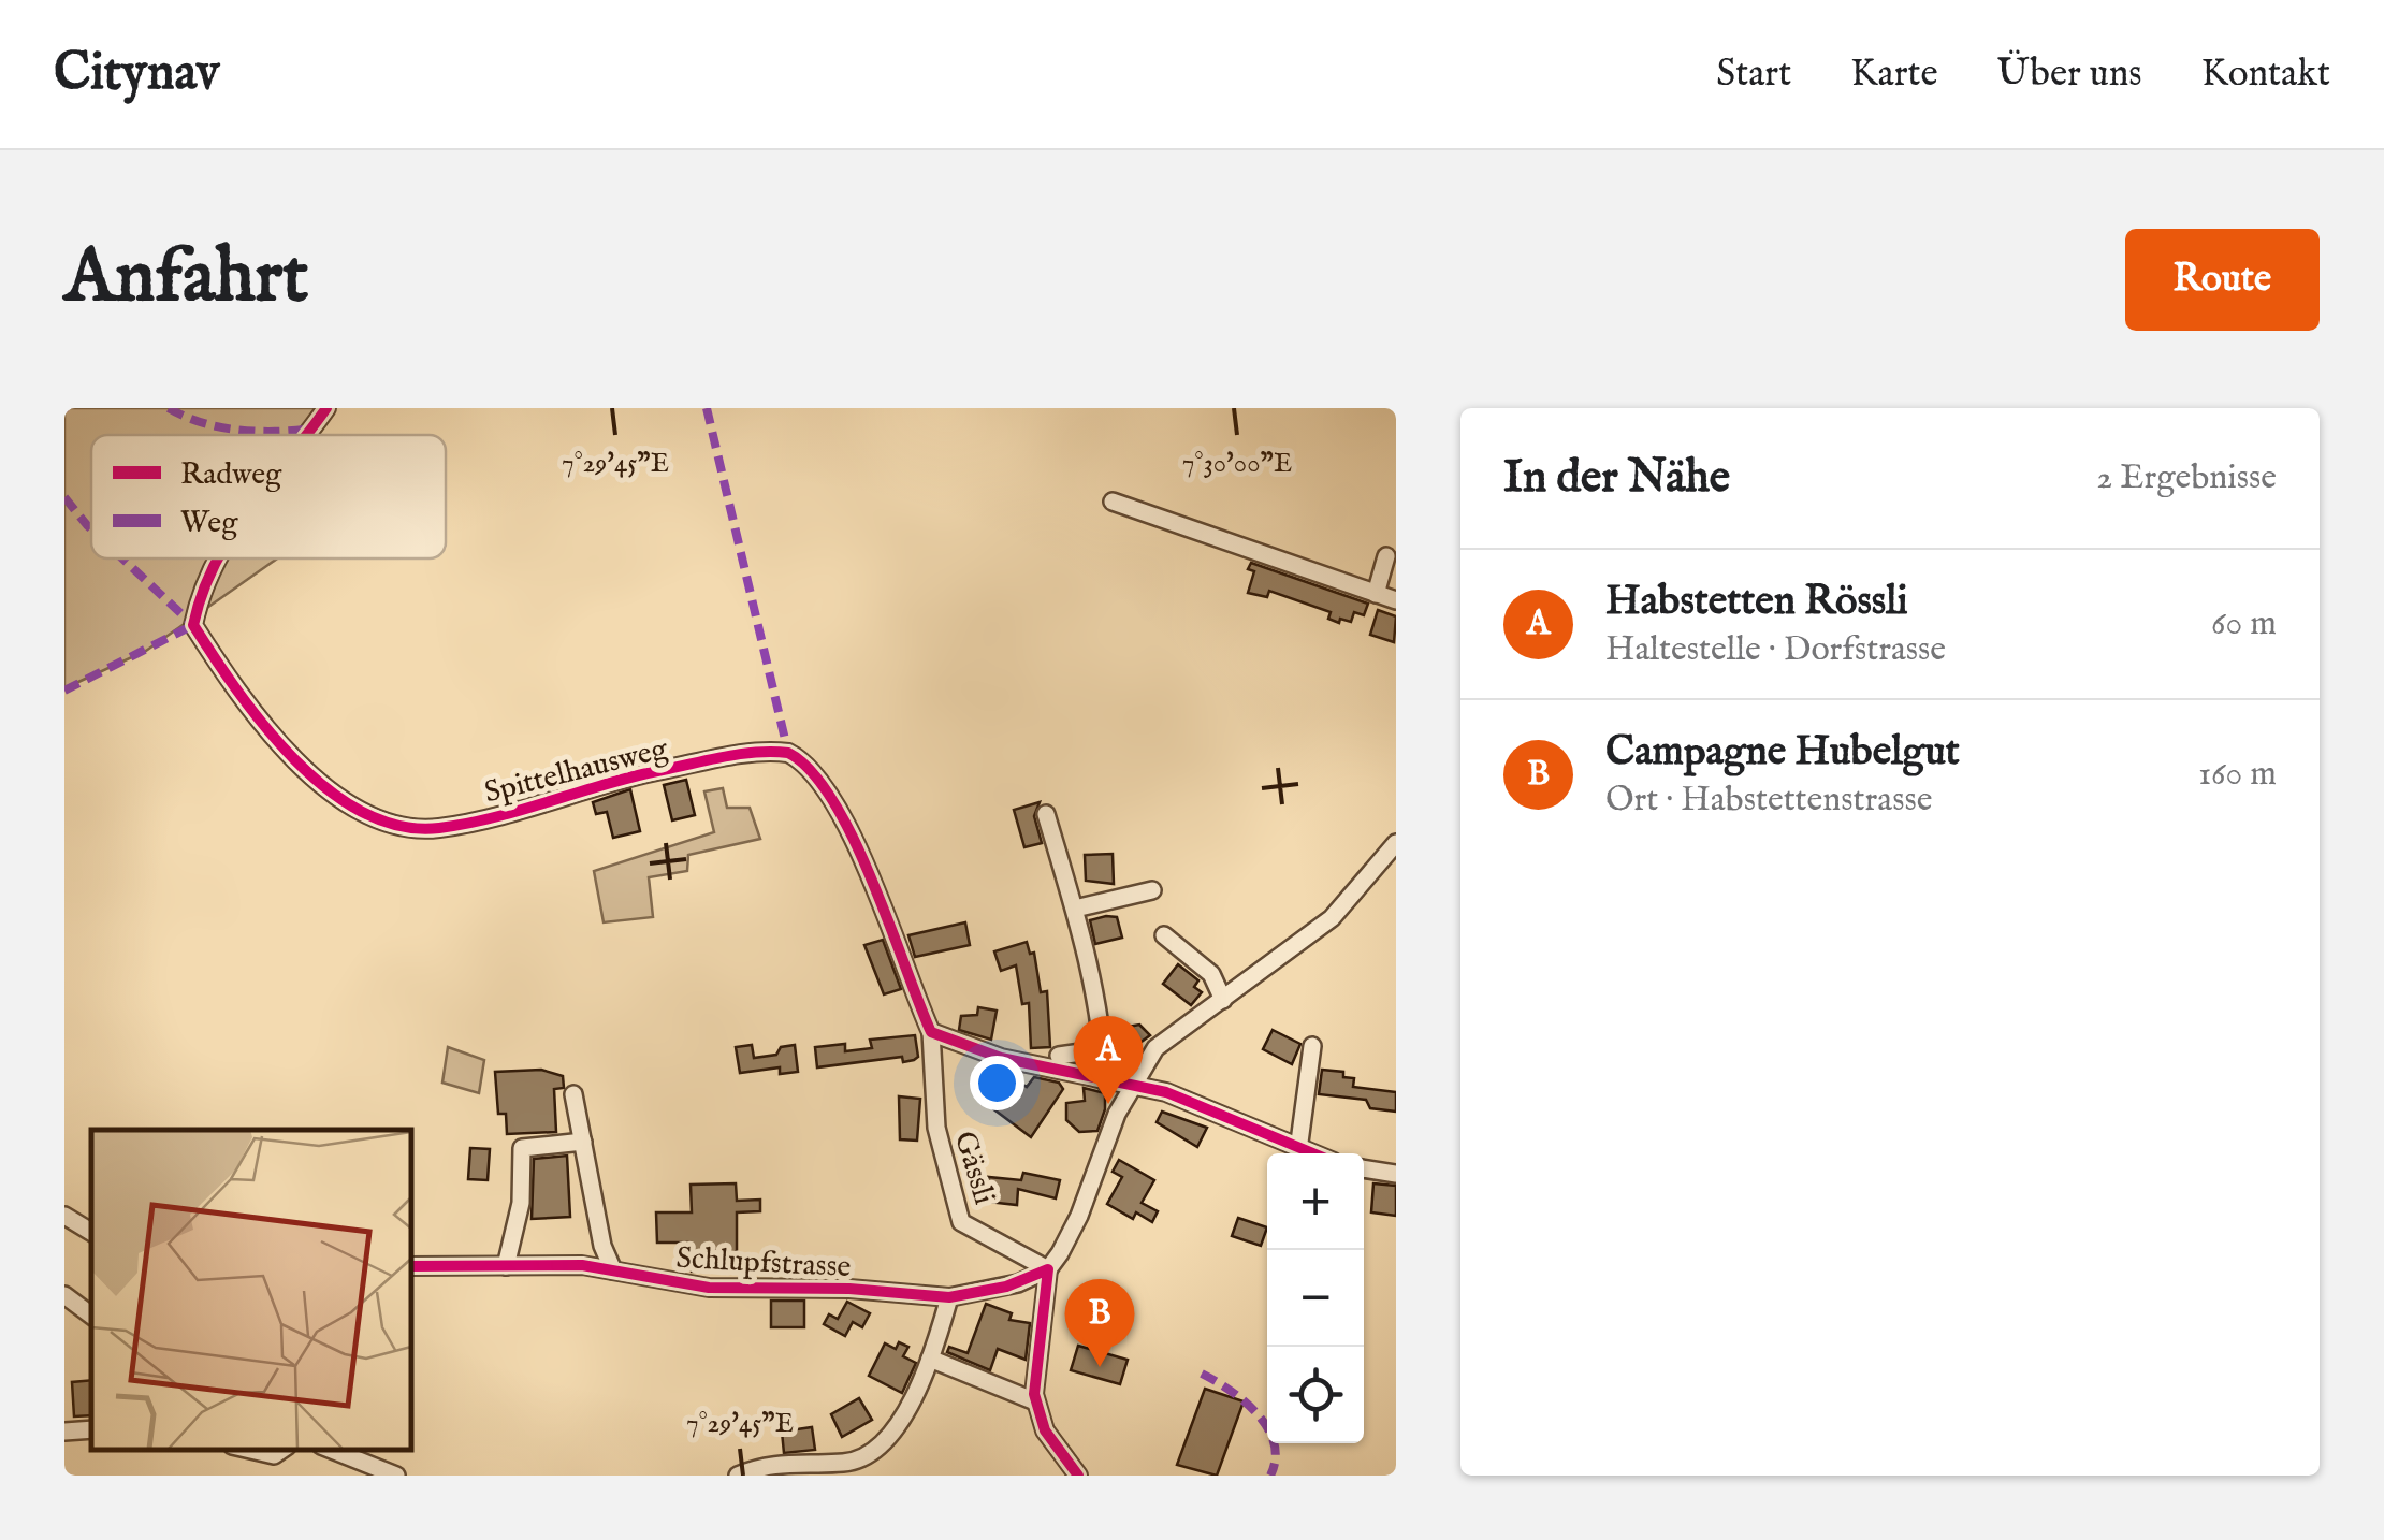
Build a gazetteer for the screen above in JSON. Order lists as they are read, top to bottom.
{
  "streets": {
    "street": ["Spittelhausweg", "Gässli", "Schlupfstrasse"]
  },
  "crossings": [
    ["Spittelhausweg", "Gässli"],
    ["Gässli", "Schlupfstrasse"]
  ],
  "legend": ["Radweg", "Weg"],
  "page": {
    "header": "Citynav",
    "nav": [
      "Start",
      "Karte",
      "Über uns",
      "Kontakt"
    ],
    "buttons": "Route",
    "title": "Anfahrt",
    "heading": ["In der Nähe", "2 Ergebnisse"],
    "list": [
      {
        "mark": "A",
        "name": "Habstetten Rössli",
        "note": "Haltestelle · Dorfstrasse",
        "value": "60 m"
      },
      {
        "mark": "B",
        "name": "Campagne Hubelgut",
        "note": "Ort · Habstettenstrasse",
        "value": "160 m"
      }
    ],
    "pins": ["A", "B"],
    "map_buttons": ["+", "−"]
  },
  "coordinates": ["7°29'45\"E", "7°30'00\"E"]
}
